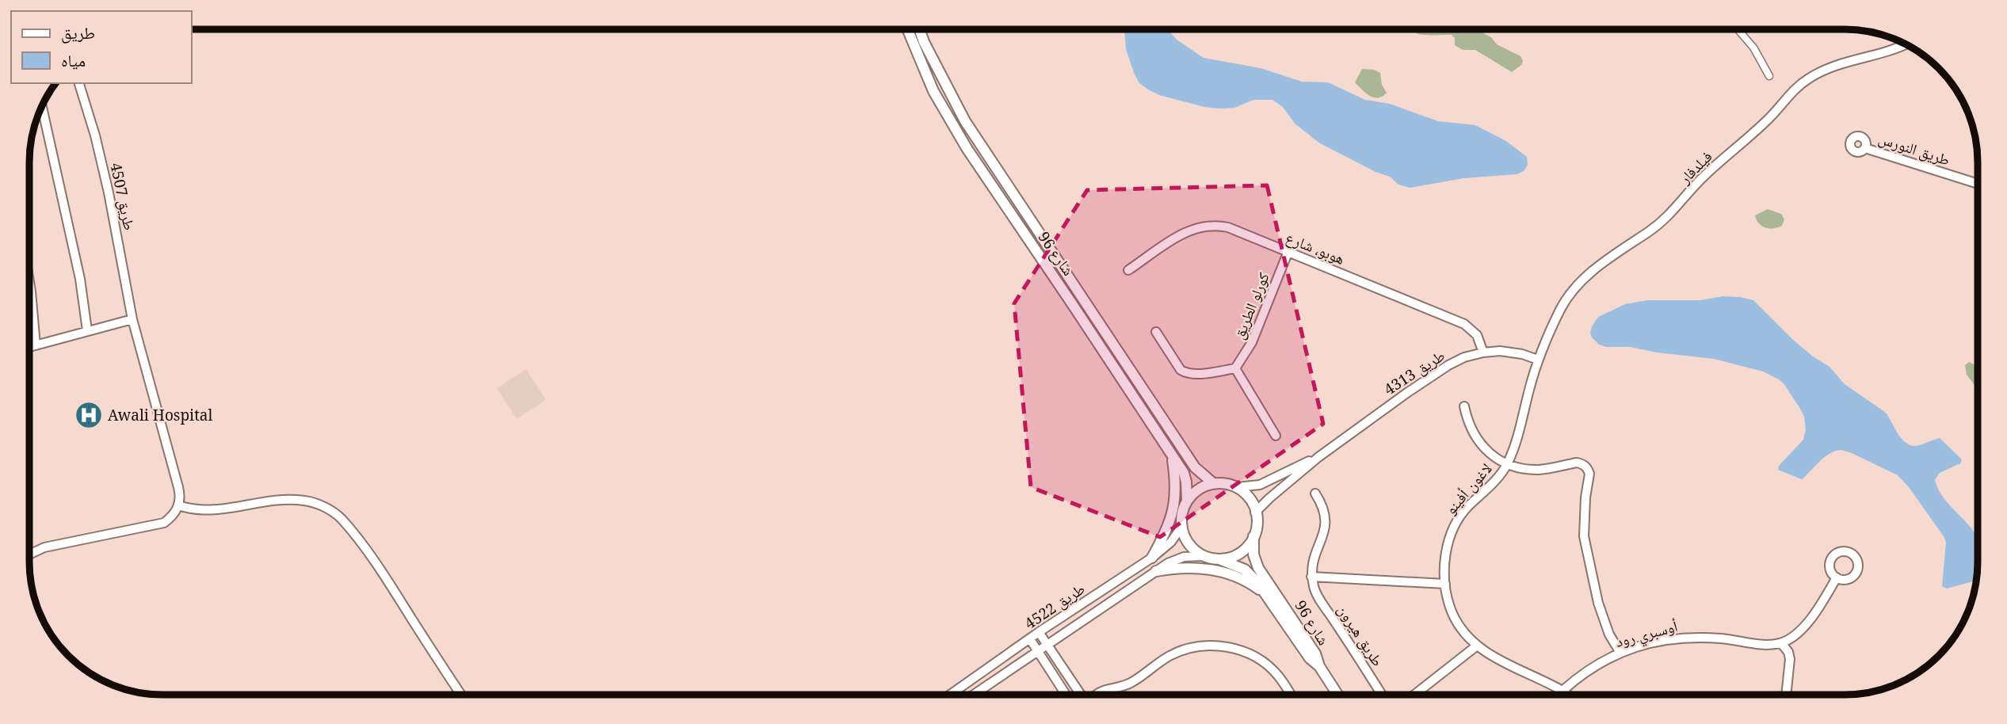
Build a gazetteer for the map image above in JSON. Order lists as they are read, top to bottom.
{
  "streets": {
    "street": [
      "طريق النورس",
      "فيلدفار",
      "طريق 4507",
      "هوبو، شارع",
      "شارع 96",
      "كورلو الطريق",
      "طريق 4313",
      "لاغون أفينو",
      "طريق 4522",
      "أوسبري رود",
      "طريق هيرون"
    ]
  },
  "crossings": [
    ["فيلدفار", "طريق 4313"],
    ["فيلدفار", "لاغون أفينو"],
    ["هوبو، شارع", "كورلو الطريق"],
    ["هوبو، شارع", "طريق 4313"],
    ["شارع 96", "طريق 4313"],
    ["شارع 96", "طريق 4522"],
    ["طريق 4313", "لاغون أفينو"],
    ["طريق 4313", "طريق 4522"],
    ["لاغون أفينو", "أوسبري رود"],
    ["لاغون أفينو", "طريق هيرون"]
  ],
  "places": {
    "hospital": ["Awali Hospital"]
  },
  "legend": ["طريق", "مياه"]
}
